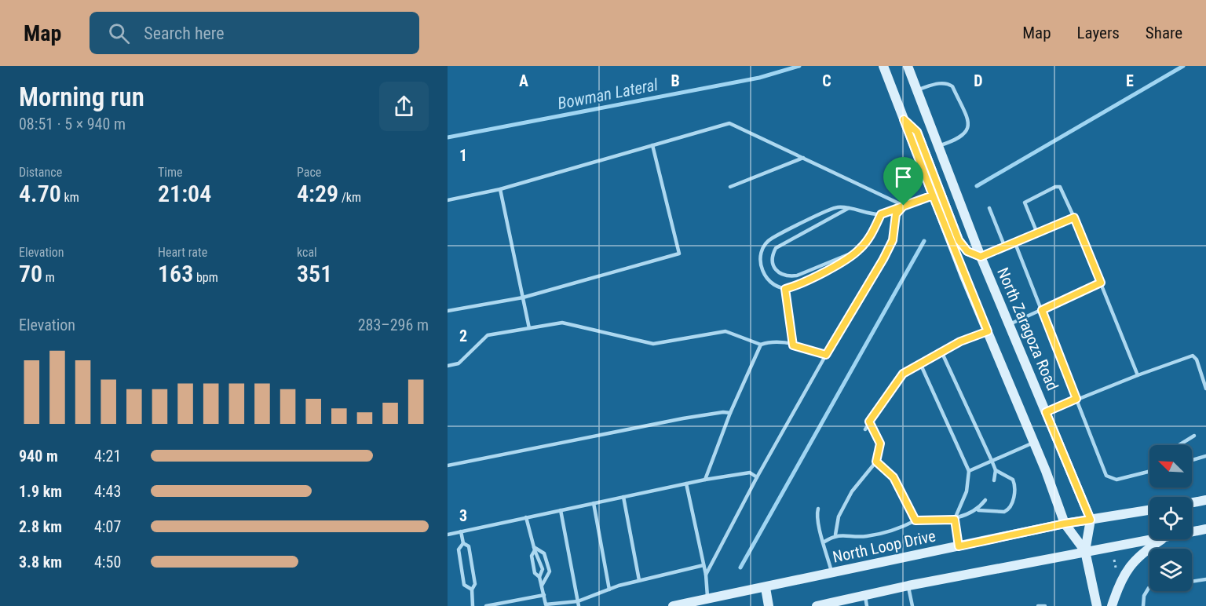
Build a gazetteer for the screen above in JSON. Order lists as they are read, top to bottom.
{
  "streets": {
    "main road": ["North Zaragoza Road", "North Loop Drive"]
  },
  "crossings": [
    ["North Zaragoza Road", "North Loop Drive"]
  ],
  "water": ["Bowman Lateral"],
  "north": "top left",
  "page": {
    "header": "Map",
    "search": "Search here",
    "nav": ["Map", "Layers", "Share"],
    "heading": ["Morning run", "08:51 · 5 × 940 m"],
    "stats": [
      ["Distance", "4.70 km"],
      ["Time", "21:04"],
      ["Pace", "4:29 /km"],
      ["Elevation", "70 m"],
      ["Heart rate", "163 bpm"],
      ["kcal", "351"]
    ],
    "chart": ["Elevation", "283–296 m"],
    "list": [
      {
        "name": "940 m",
        "note": "4:21"
      },
      {
        "name": "1.9 km",
        "note": "4:43"
      },
      {
        "name": "2.8 km",
        "note": "4:07"
      },
      {
        "name": "3.8 km",
        "note": "4:50"
      }
    ]
  },
  "grid": {
    "columns": [
      "A",
      "B",
      "C",
      "D",
      "E"
    ],
    "rows": ["1", "2", "3"]
  }
}
